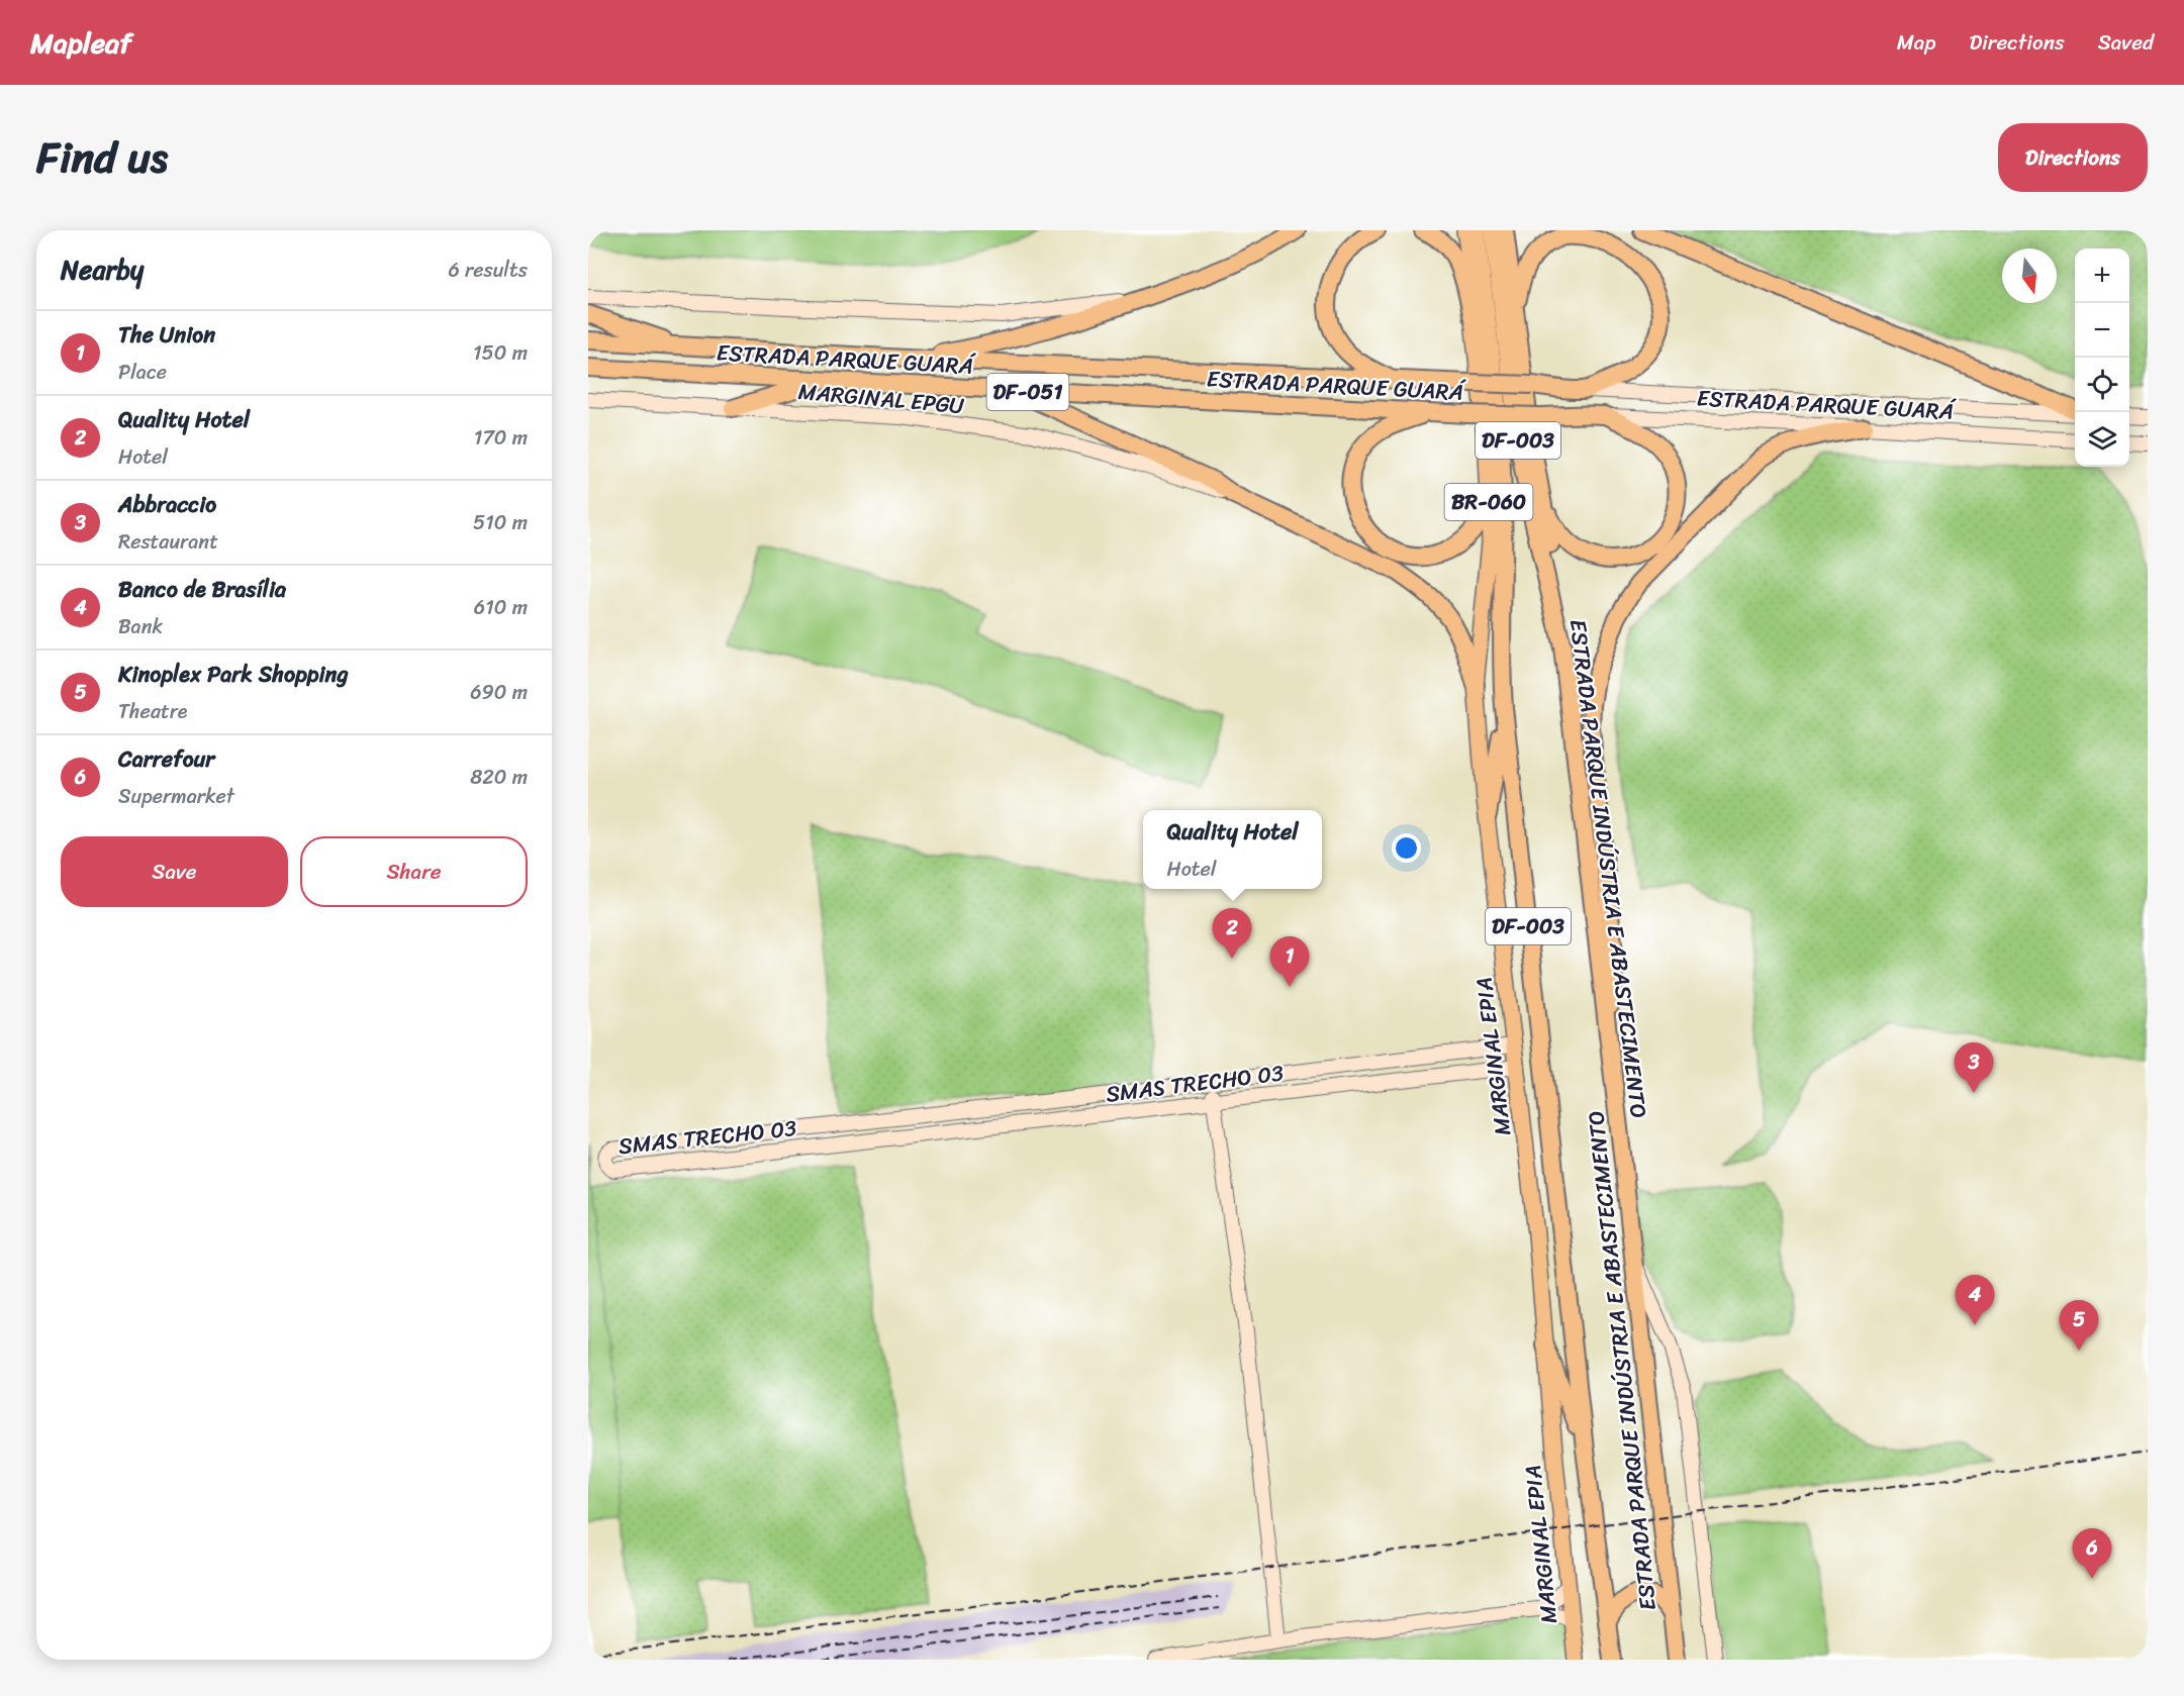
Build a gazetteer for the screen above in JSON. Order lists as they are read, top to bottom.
{
  "streets": {
    "highway": [
      "ESTRADA PARQUE GUARÁ",
      "DF-051",
      "DF-003",
      "ESTRADA PARQUE INDÚSTRIA E ABASTECIMENTO"
    ],
    "main road": ["BR-060", "MARGINAL EPIA"],
    "street": ["MARGINAL EPGU", "SMAS TRECHO 03"]
  },
  "crossings": [
    ["MARGINAL EPIA", "SMAS TRECHO 03"]
  ],
  "north": "bottom",
  "page": {
    "header": "Mapleaf",
    "nav": ["Map", "Directions", "Saved"],
    "title": "Find us",
    "buttons": [
      "Directions",
      ["Save", "Share"]
    ],
    "heading": ["Nearby", "6 results"],
    "map_buttons": ["+", "−"],
    "list": [
      {
        "mark": "1",
        "name": "The Union",
        "note": "Place",
        "value": "150 m"
      },
      {
        "mark": "2",
        "name": "Quality Hotel",
        "note": "Hotel",
        "value": "170 m"
      },
      {
        "mark": "3",
        "name": "Abbraccio",
        "note": "Restaurant",
        "value": "510 m"
      },
      {
        "mark": "4",
        "name": "Banco de Brasília",
        "note": "Bank",
        "value": "610 m"
      },
      {
        "mark": "5",
        "name": "Kinoplex Park Shopping",
        "note": "Theatre",
        "value": "690 m"
      },
      {
        "mark": "6",
        "name": "Carrefour",
        "note": "Supermarket",
        "value": "820 m"
      }
    ],
    "popup": ["Quality Hotel", "Hotel"],
    "pins": [
      "2",
      "1",
      "3",
      "4",
      "5",
      "6"
    ]
  }
}
